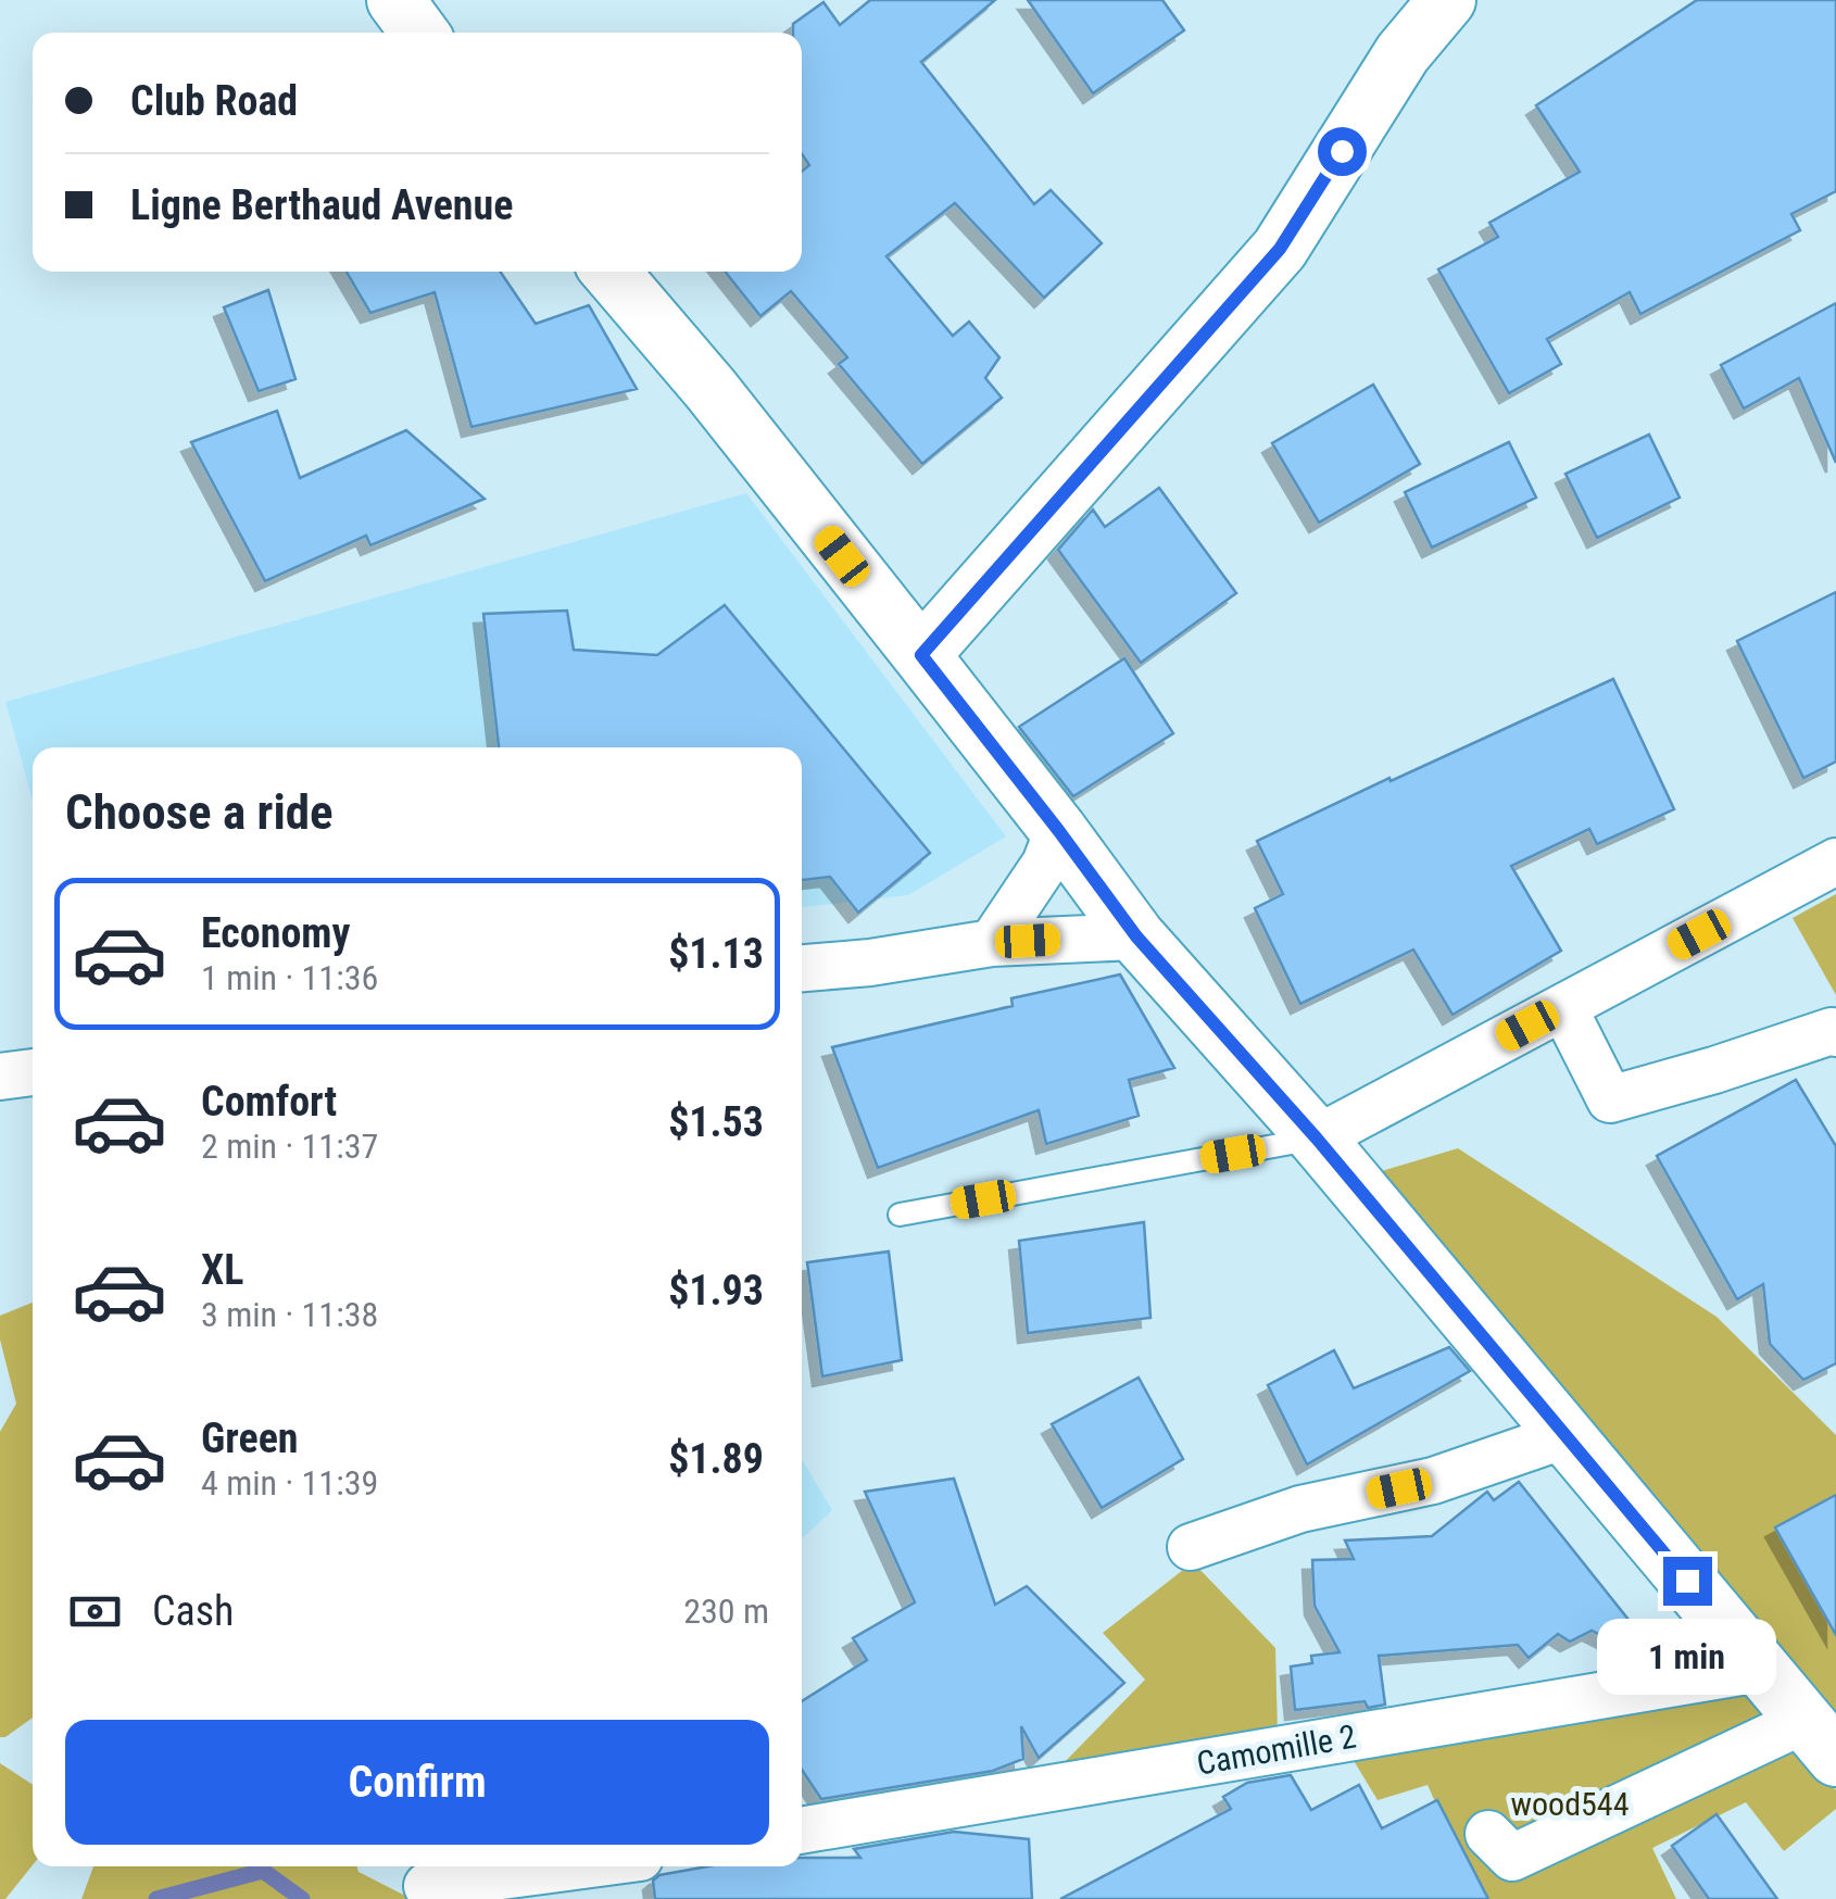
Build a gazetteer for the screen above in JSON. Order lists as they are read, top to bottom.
{
  "streets": {
    "street": ["Camomille 2"]
  },
  "parks": ["wood544"],
  "page": {
    "banner": ["Club Road", "Ligne Berthaud Avenue"],
    "heading": "Choose a ride",
    "list": [
      {
        "name": "Economy",
        "note": "1 min · 11:36",
        "value": "$1.13"
      },
      {
        "name": "Comfort",
        "note": "2 min · 11:37",
        "value": "$1.53"
      },
      {
        "name": "XL",
        "note": "3 min · 11:38",
        "value": "$1.93"
      },
      {
        "name": "Green",
        "note": "4 min · 11:39",
        "value": "$1.89"
      }
    ],
    "pay": ["Cash", "230 m"],
    "bubble": "1 min",
    "buttons": "Confirm"
  }
}
